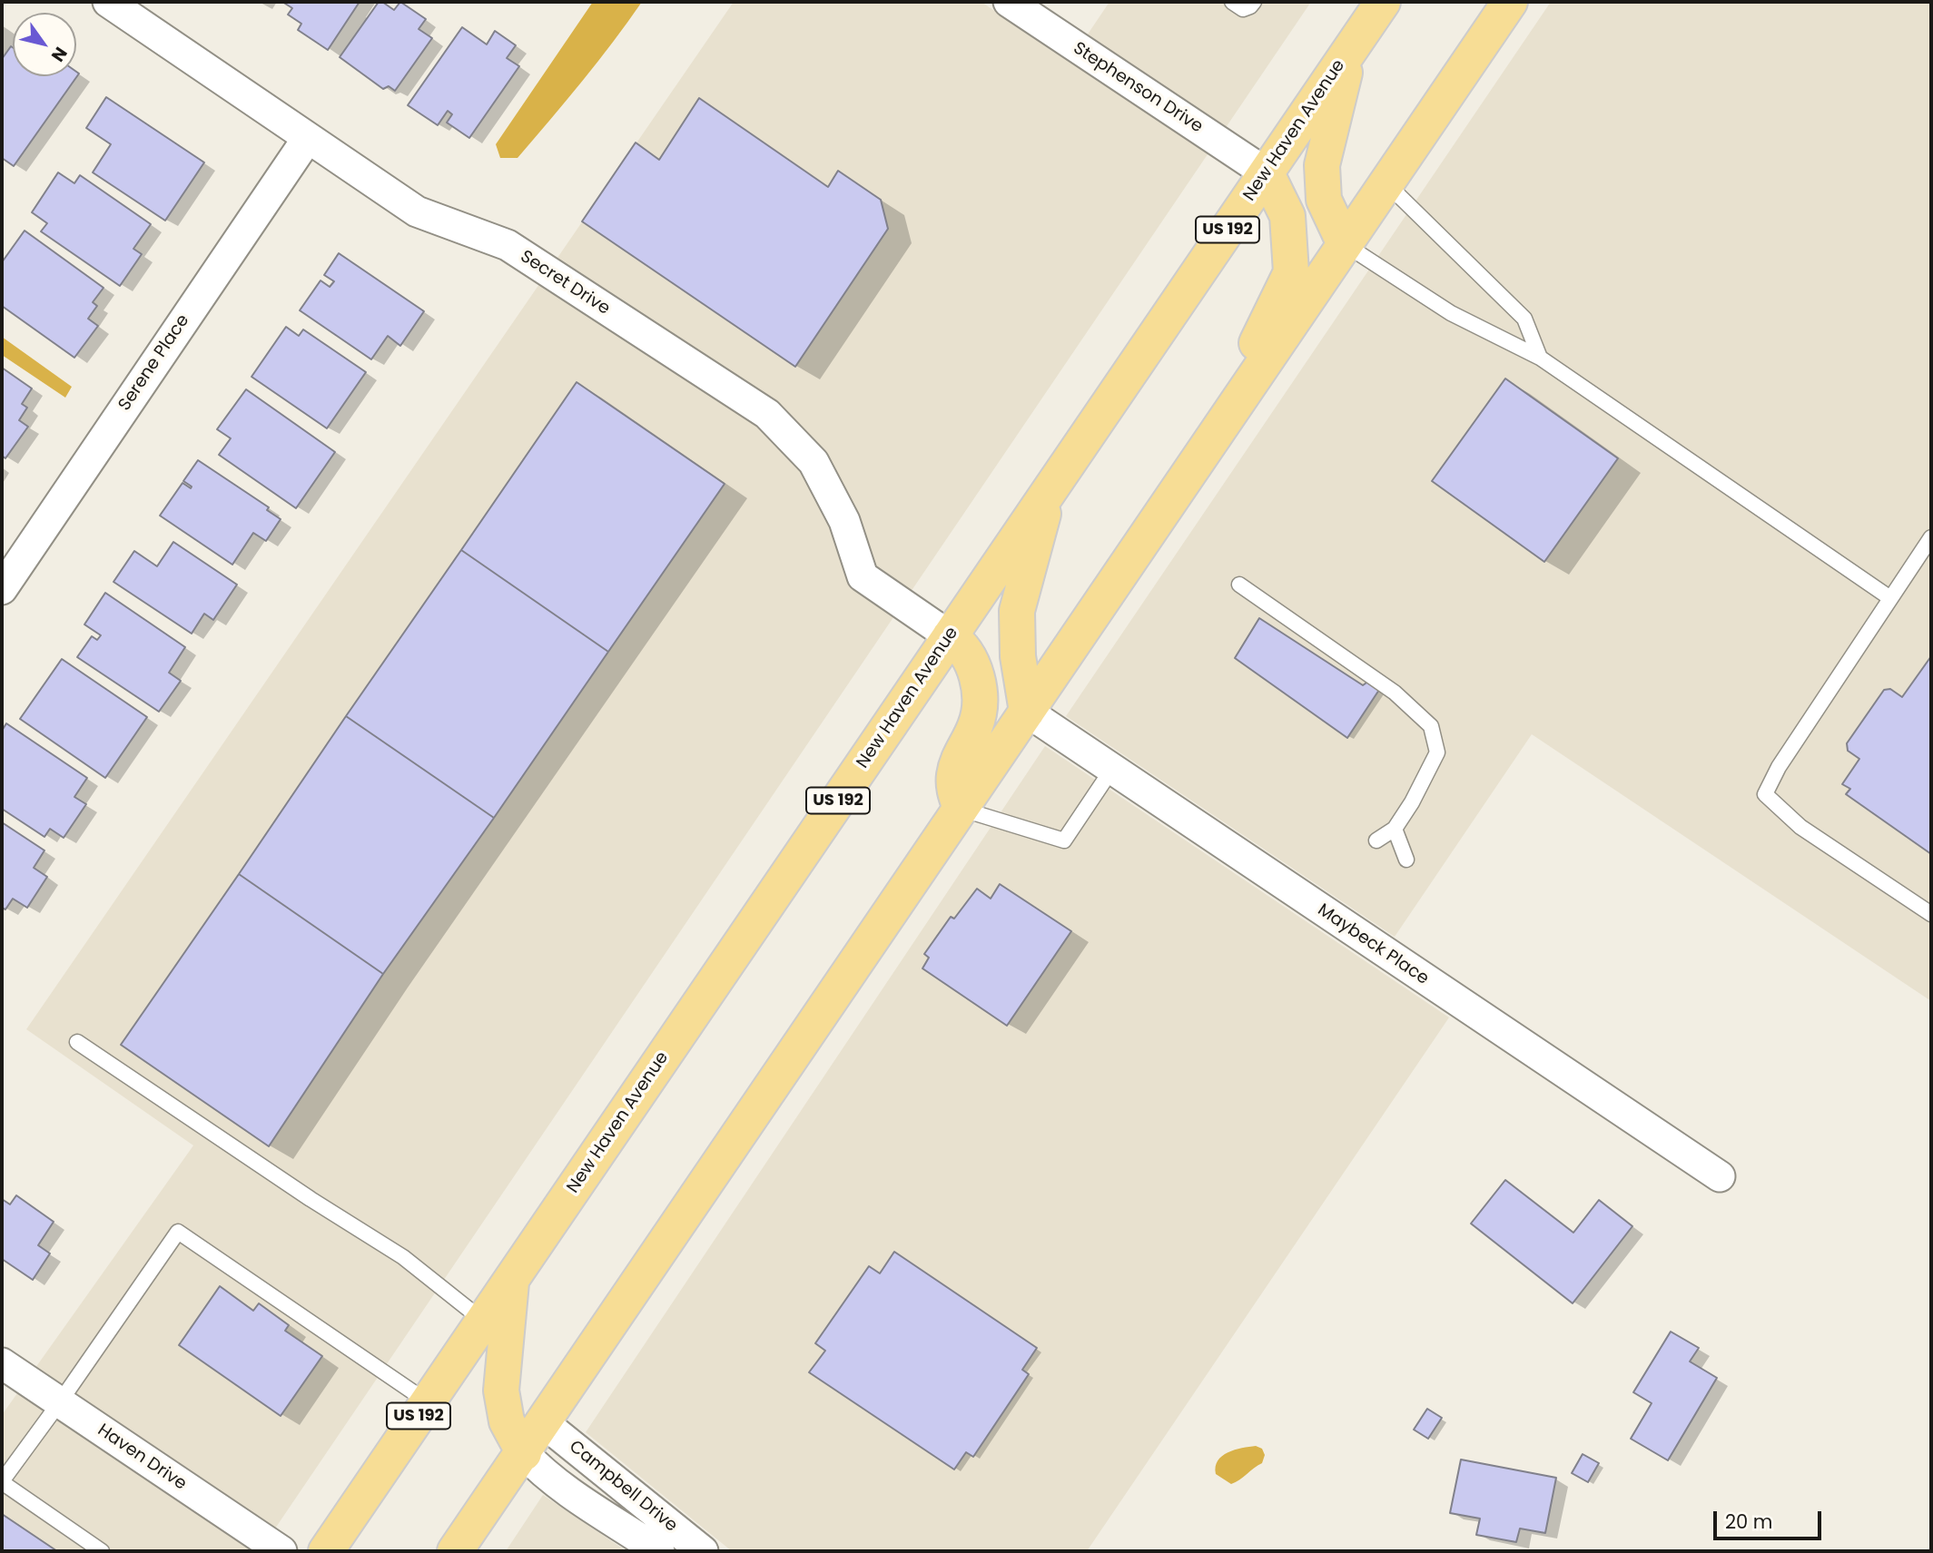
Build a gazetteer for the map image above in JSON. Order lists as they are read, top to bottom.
{
  "streets": {
    "main road": ["New Haven Avenue", "US 192"],
    "street": [
      "Stephenson Drive",
      "Secret Drive",
      "Serene Place",
      "Maybeck Place",
      "Haven Drive",
      "Campbell Drive"
    ]
  },
  "crossings": [
    ["Stephenson Drive", "New Haven Avenue"],
    ["New Haven Avenue", "Secret Drive"],
    ["Secret Drive", "Serene Place"]
  ],
  "scale_bar": "20 m",
  "north": "bottom right"
}
